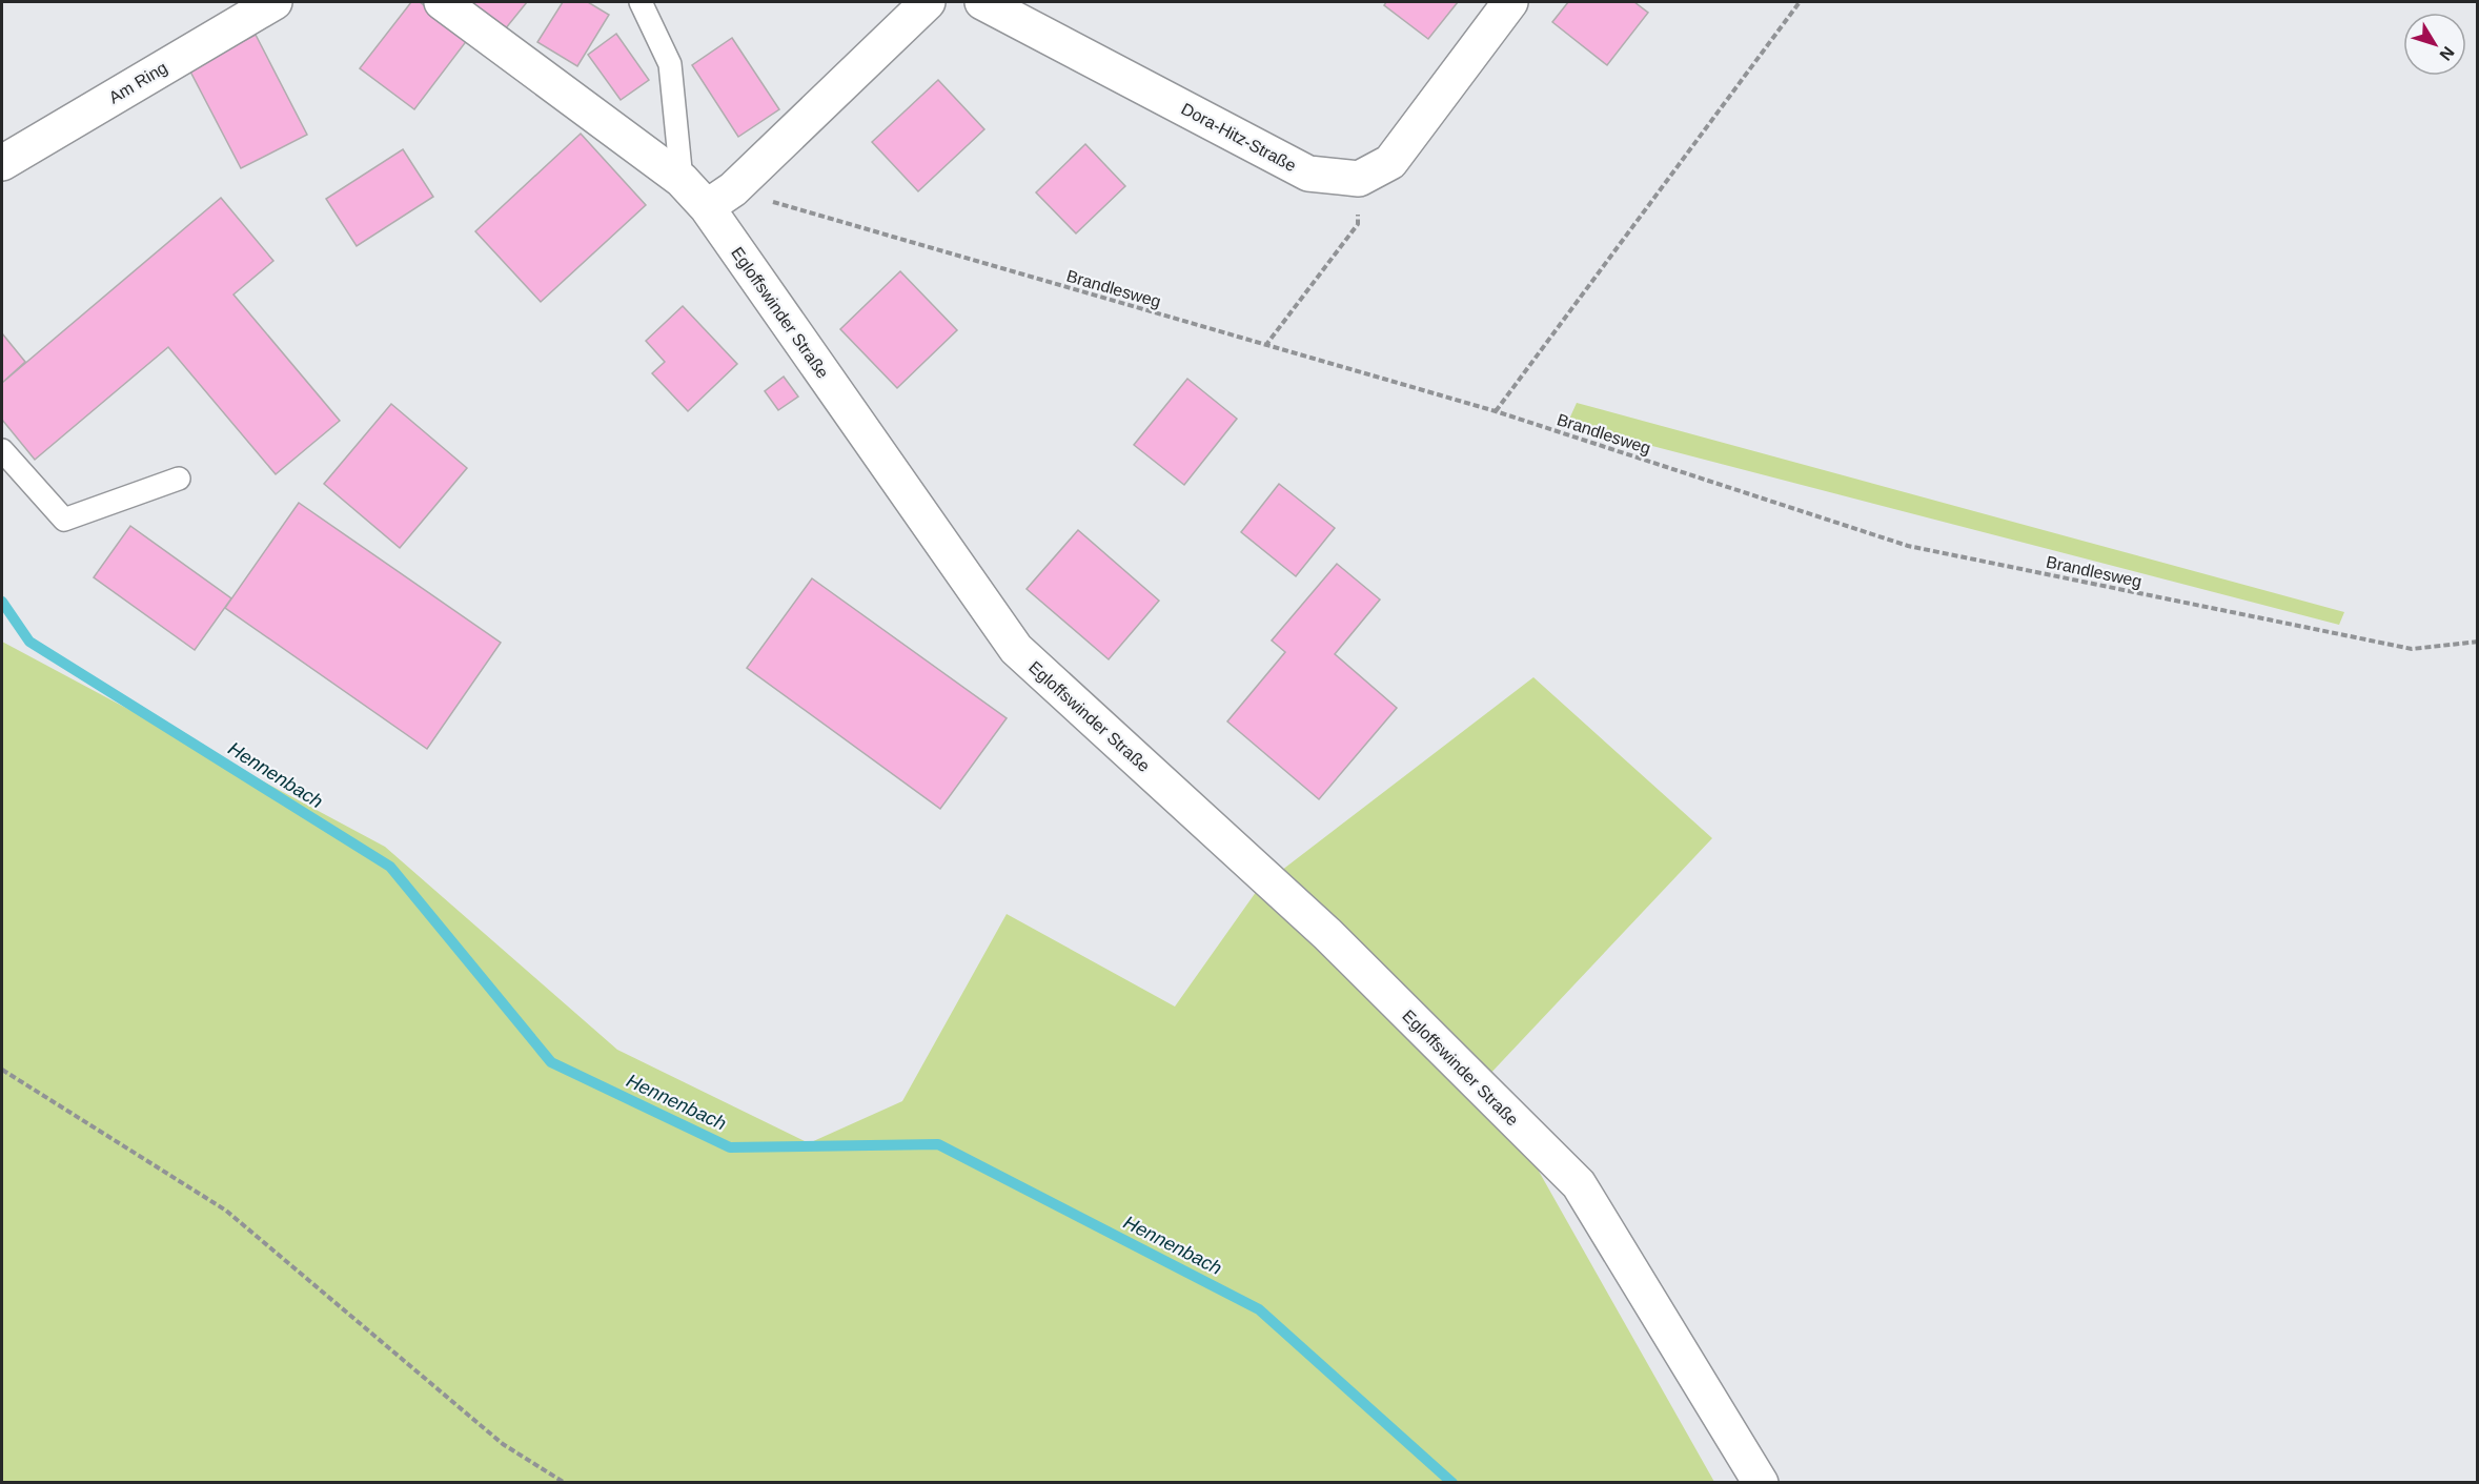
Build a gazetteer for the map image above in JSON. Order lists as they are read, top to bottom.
{
  "streets": {
    "street": ["Am Ring", "Dora-Hitz-Straße", "Egloffswinder Straße"],
    "path": ["Brandlesweg"]
  },
  "crossings": [
    ["Brandlesweg", "Egloffswinder Straße"]
  ],
  "water": ["Hennenbach"],
  "north": "bottom right"
}
